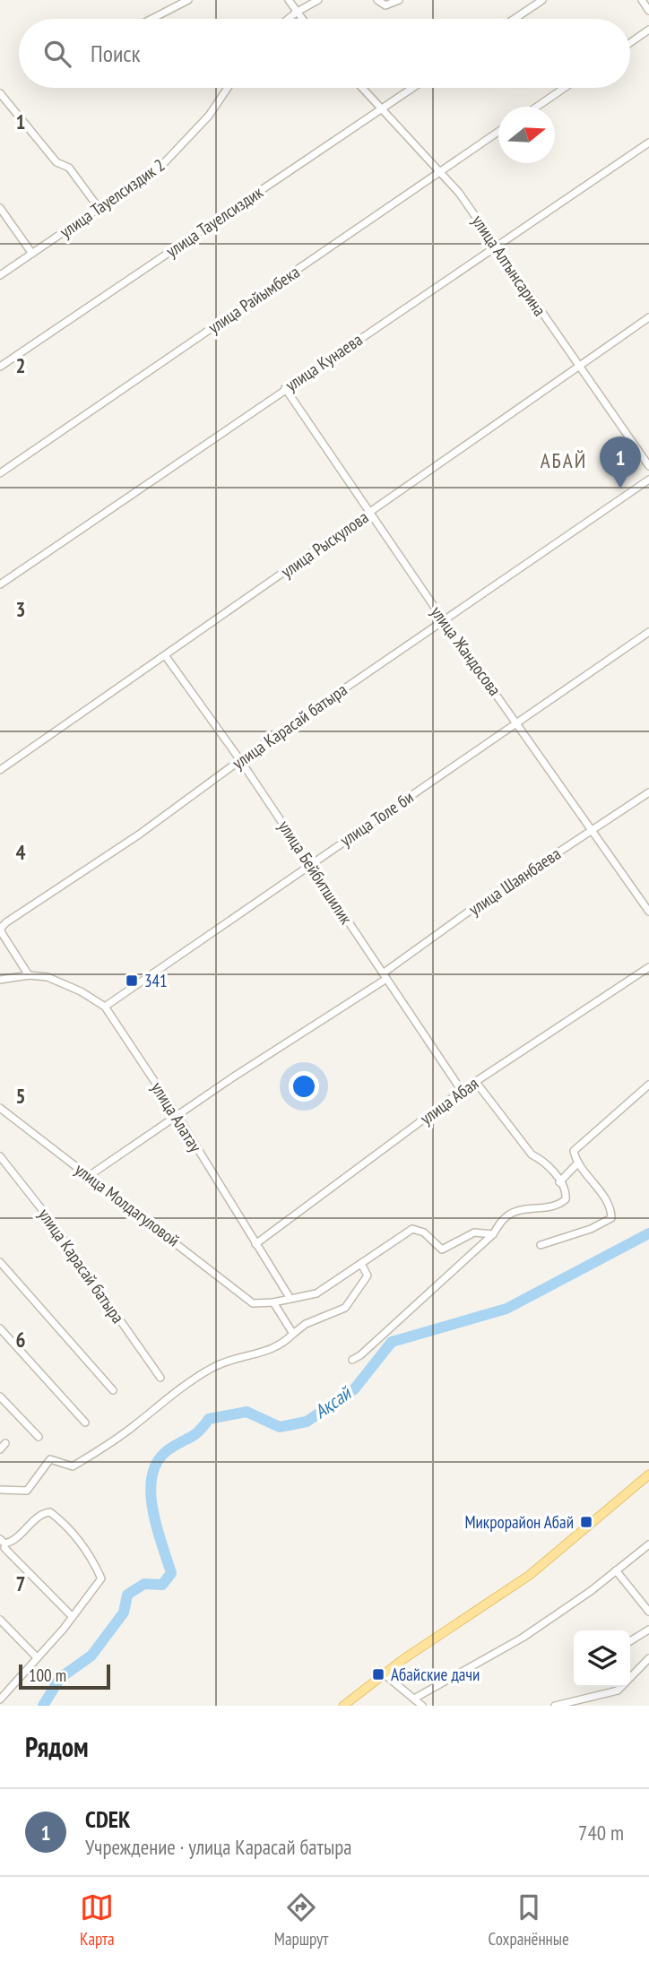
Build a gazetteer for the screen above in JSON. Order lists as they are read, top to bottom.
{
  "streets": {
    "street": [
      "улица Тауелсиздик 2",
      "улица Тауелсиздик",
      "улица Алтынсарина",
      "улица Райымбека",
      "улица Кунаева",
      "улица Рыскулова",
      "улица Жандосова",
      "улица Карасай батыра",
      "улица Толе би",
      "улица Бейбитшилик",
      "улица Шаянбаева",
      "улица Абая",
      "улица Алатау",
      "улица Молдагуловой"
    ]
  },
  "crossings": [
    ["улица Тауелсиздик", "улица Алтынсарина"],
    ["улица Алтынсарина", "улица Райымбека"],
    ["улица Алтынсарина", "улица Кунаева"],
    ["улица Алтынсарина", "улица Рыскулова"],
    ["улица Кунаева", "улица Жандосова"],
    ["улица Рыскулова", "улица Жандосова"],
    ["улица Рыскулова", "улица Бейбитшилик"],
    ["улица Жандосова", "улица Карасай батыра"],
    ["улица Жандосова", "улица Толе би"],
    ["улица Жандосова", "улица Шаянбаева"],
    ["улица Карасай батыра", "улица Бейбитшилик"],
    ["улица Карасай батыра", "улица Алатау"],
    ["улица Толе би", "улица Бейбитшилик"],
    ["улица Толе би", "улица Алатау"],
    ["улица Бейбитшилик", "улица Шаянбаева"],
    ["улица Бейбитшилик", "улица Абая"],
    ["улица Шаянбаева", "улица Алатау"],
    ["улица Шаянбаева", "улица Молдагуловой"],
    ["улица Абая", "улица Алатау"]
  ],
  "districts": ["АБАЙ"],
  "water": ["Ақсай"],
  "places": {
    "transit": ["341", "Микрорайон Абай", "Абайские дачи"]
  },
  "scale_bar": "100 m",
  "north": "right",
  "page": {
    "search": "Поиск",
    "pins": "1",
    "scale": "100 m",
    "heading": "Рядом",
    "list": [
      {
        "mark": "1",
        "name": "CDEK",
        "note": "Учреждение · улица Карасай батыра",
        "value": "740 m"
      }
    ],
    "nav": ["Карта", "Маршрут", "Сохранённые"]
  },
  "grid": {
    "rows": [
      "1",
      "2",
      "3",
      "4",
      "5",
      "6",
      "7"
    ]
  }
}
